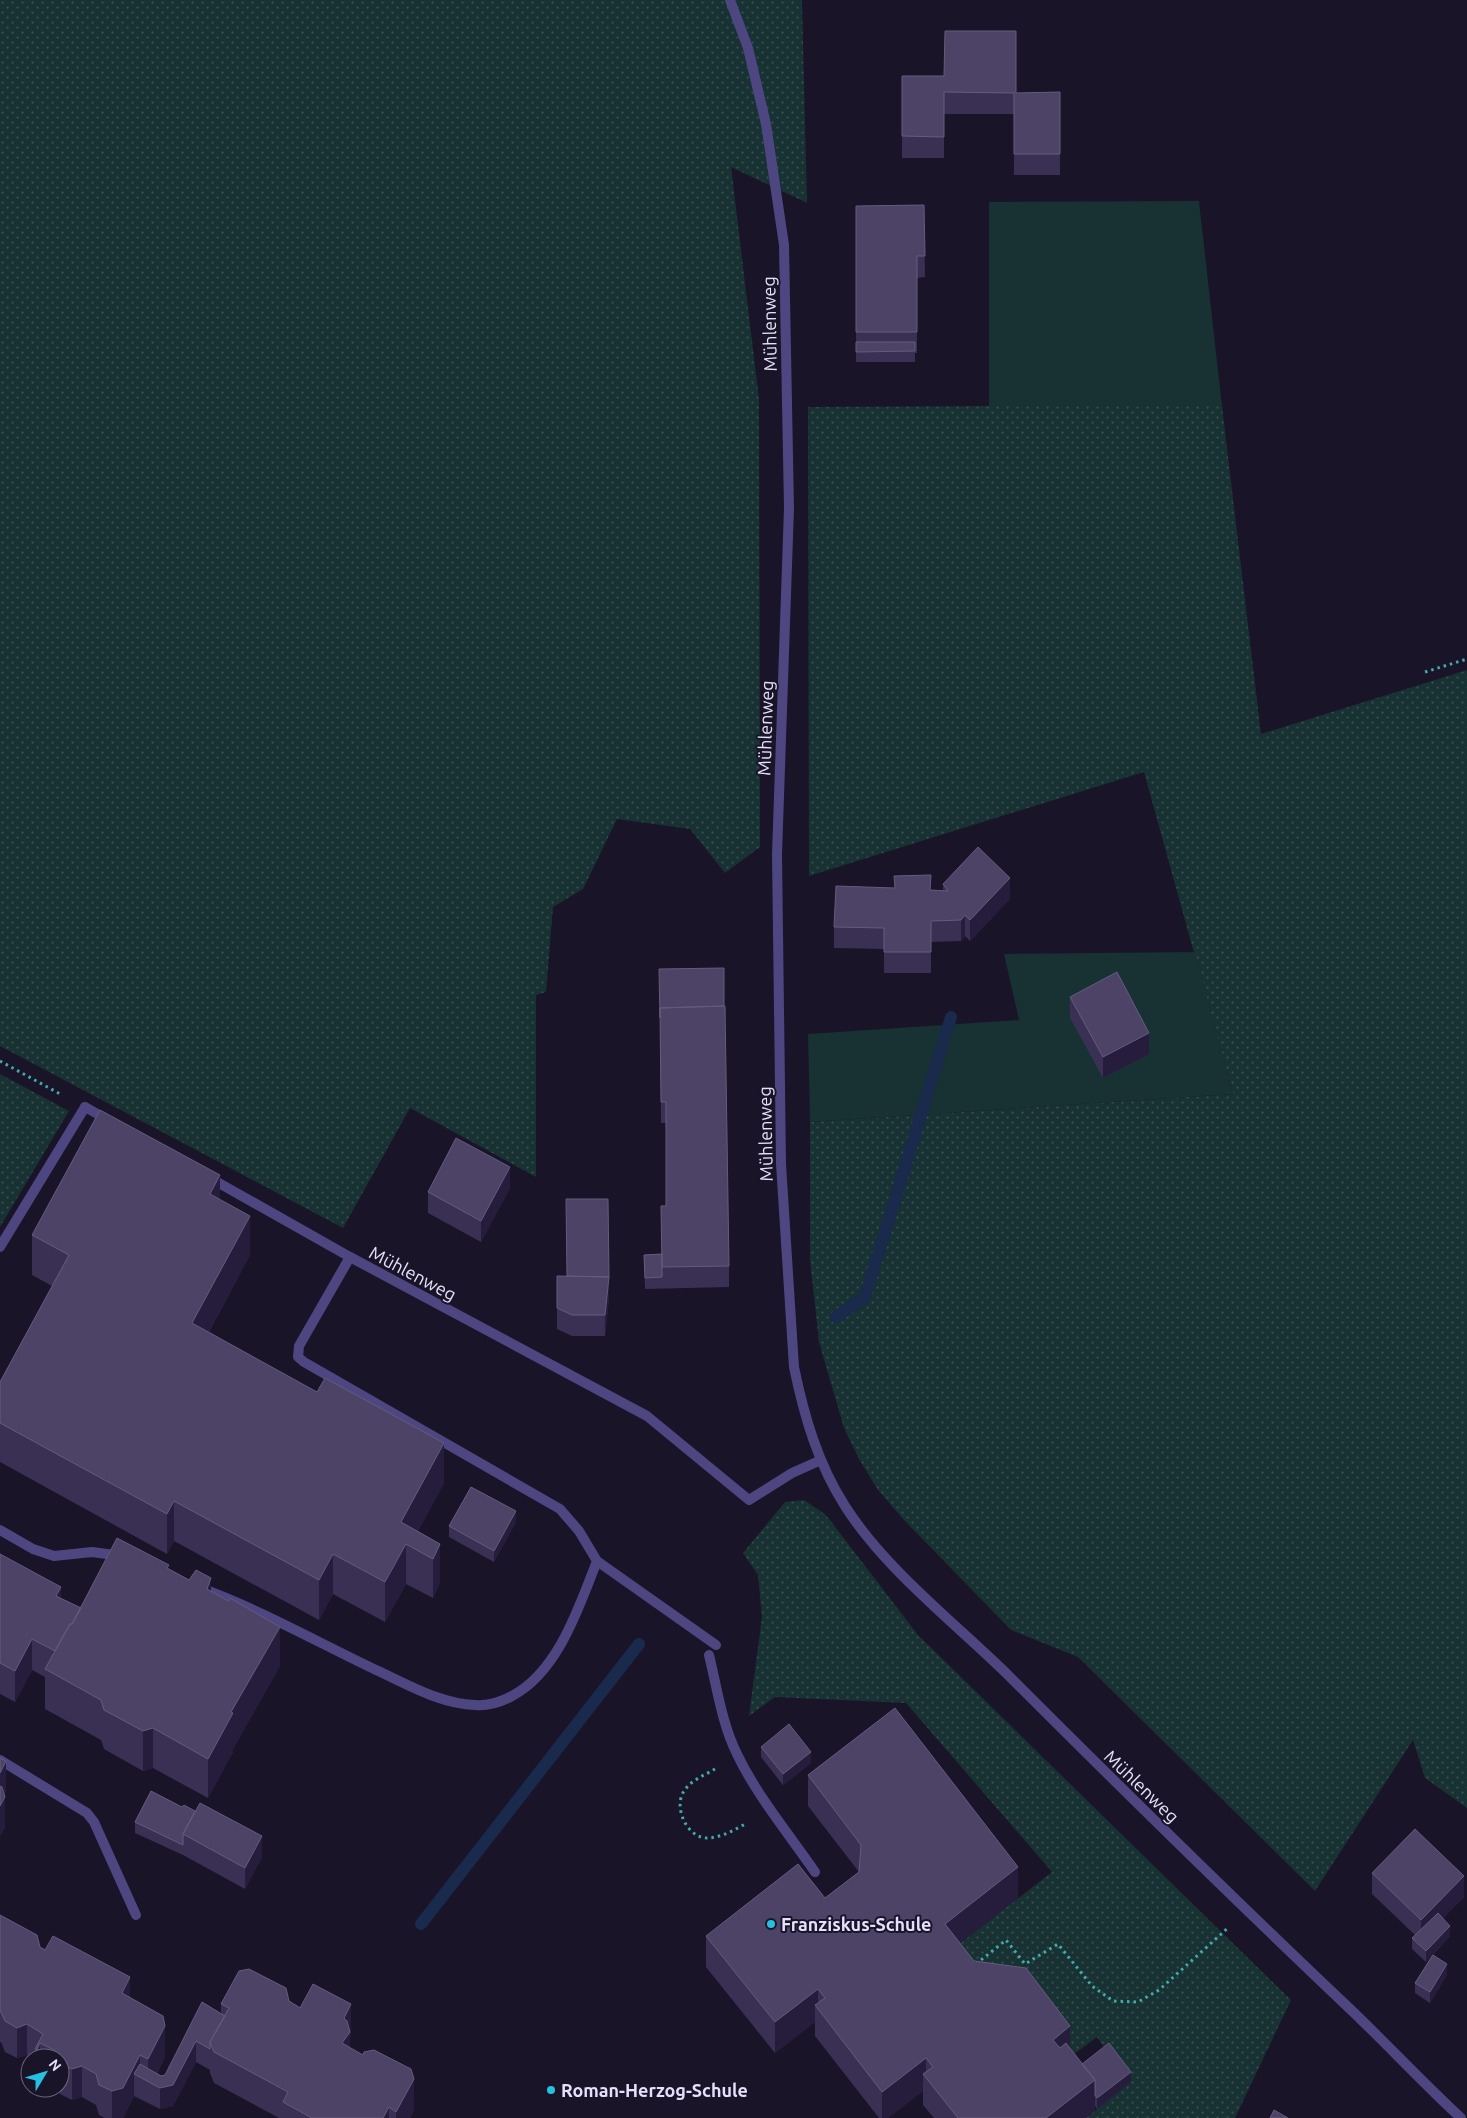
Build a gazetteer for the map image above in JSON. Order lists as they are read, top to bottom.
{
  "streets": {
    "street": ["Mühlenweg"]
  },
  "places": ["Franziskus-Schule", "Roman-Herzog-Schule"],
  "north": "top right"
}
